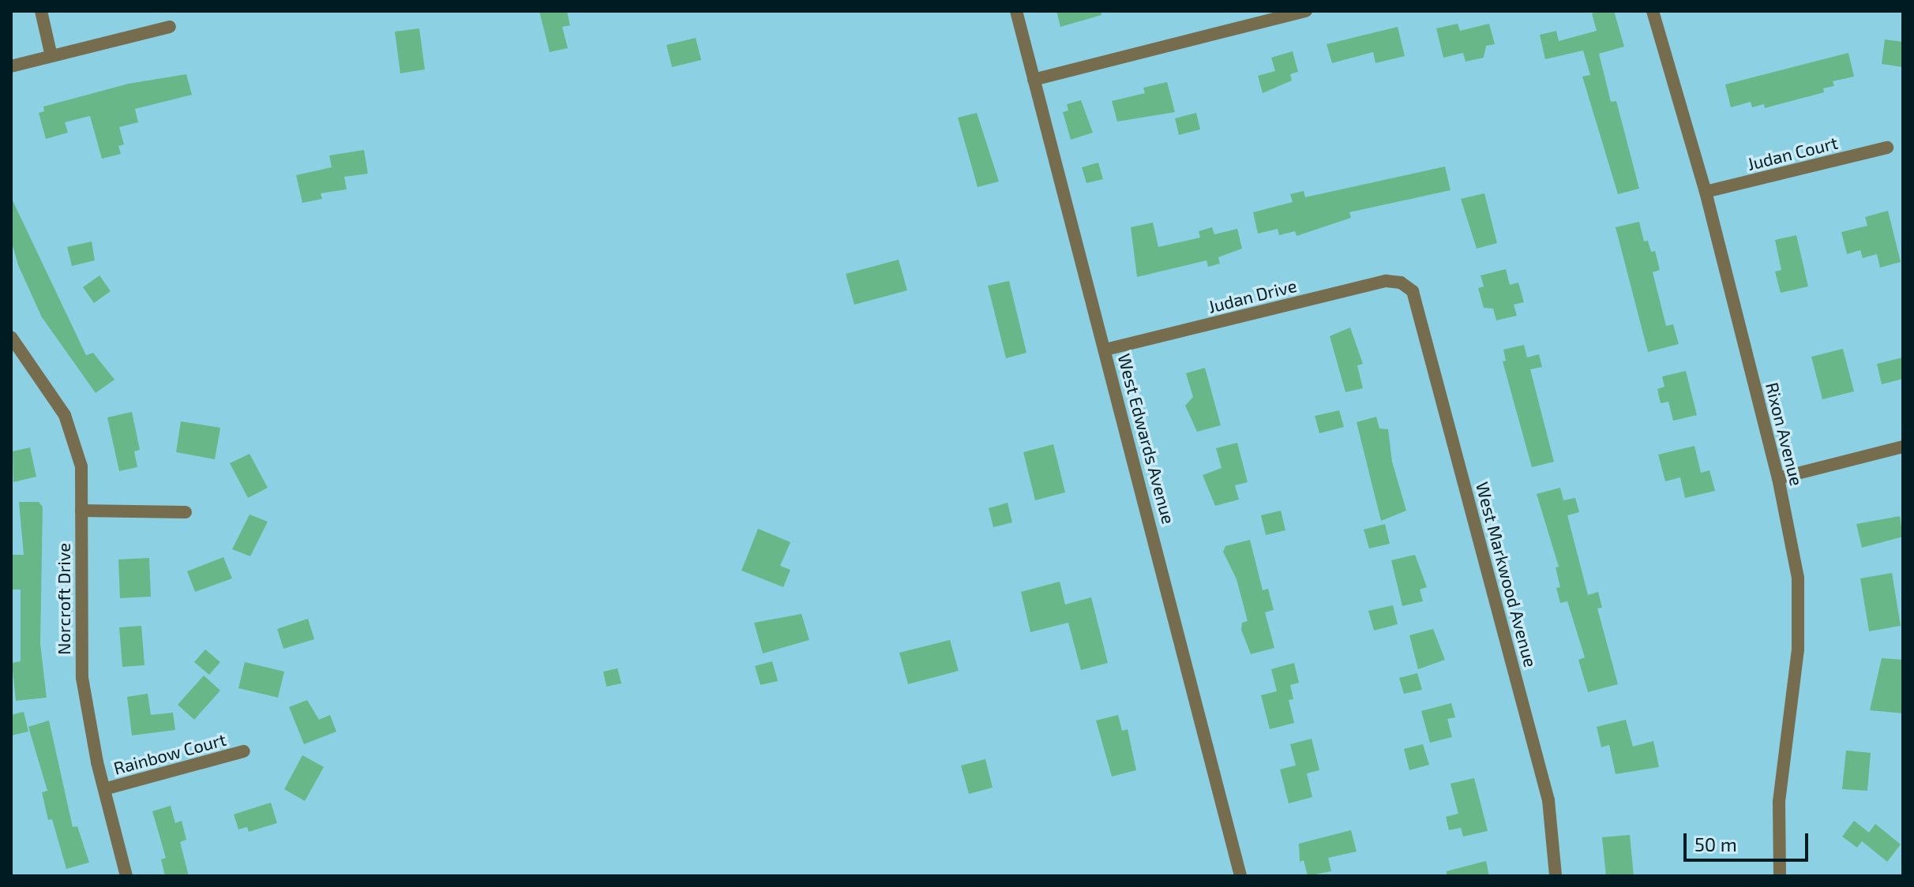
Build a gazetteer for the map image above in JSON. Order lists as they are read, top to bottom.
{
  "streets": {
    "street": [
      "Judan Court",
      "Judan Drive",
      "Rixon Avenue",
      "West Edwards Avenue",
      "West Markwood Avenue",
      "Norcroft Drive",
      "Rainbow Court"
    ]
  },
  "crossings": [
    ["Judan Court", "Rixon Avenue"],
    ["Judan Drive", "West Edwards Avenue"],
    ["Judan Drive", "West Markwood Avenue"],
    ["Norcroft Drive", "Rainbow Court"]
  ],
  "scale_bar": "50 m"
}
